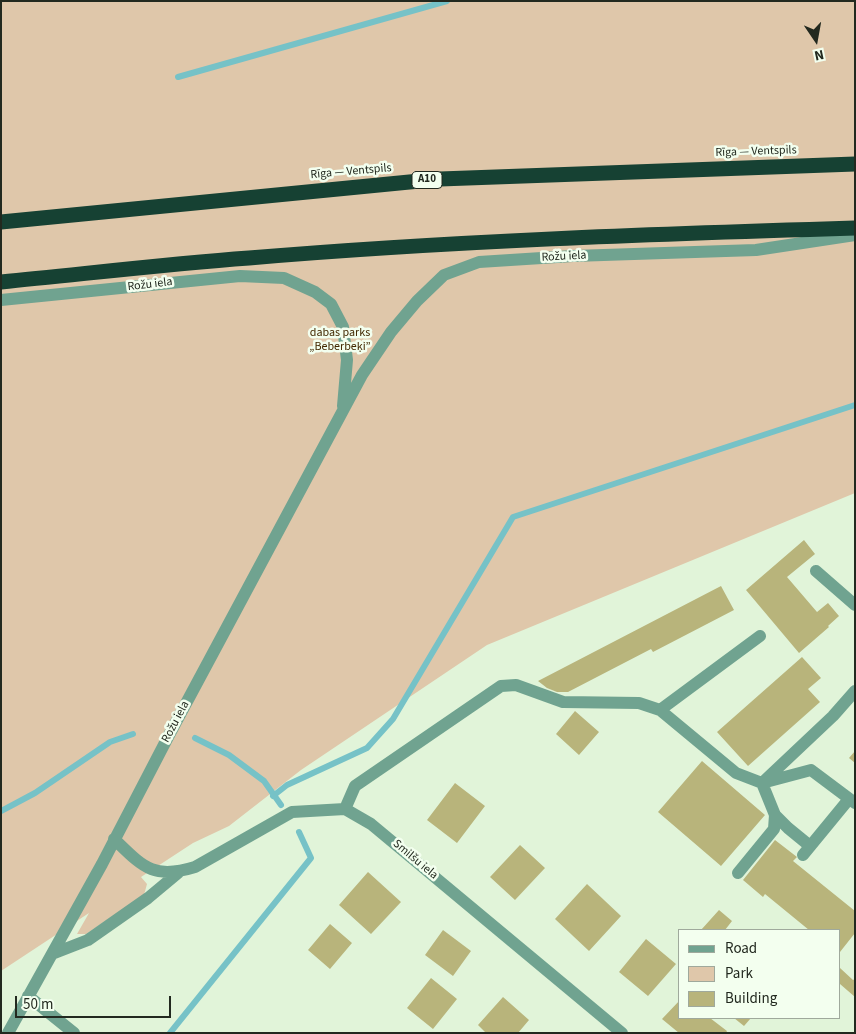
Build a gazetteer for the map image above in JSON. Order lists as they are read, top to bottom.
{
  "streets": {
    "highway": ["Rīga — Ventspils", "A10"],
    "street": ["Rožu iela", "Smilšu iela"]
  },
  "parks": ["dabas parks „Beberbeķi”"],
  "legend": ["Road", "Park", "Building"],
  "scale_bar": "50 m",
  "north": "bottom"
}
